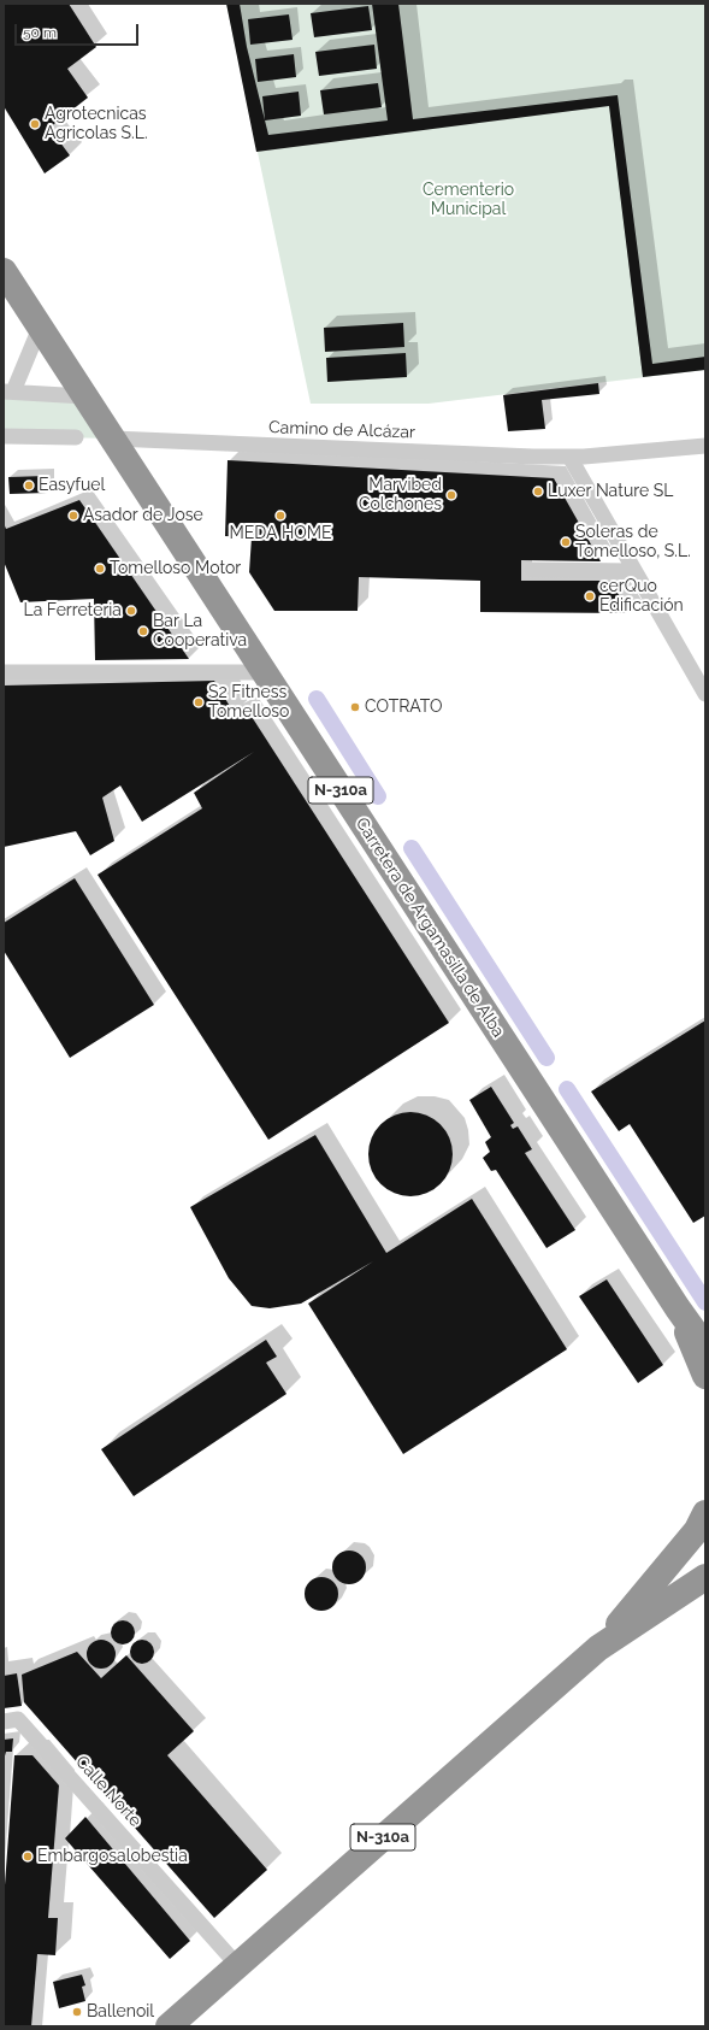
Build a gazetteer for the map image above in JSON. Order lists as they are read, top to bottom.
{
  "streets": {
    "highway": ["N-310a", "Carretera de Argamasilla de Alba"],
    "street": ["Camino de Alcázar", "Calle Norte"]
  },
  "crossings": [
    ["Camino de Alcázar", "Carretera de Argamasilla de Alba"],
    ["N-310a", "Carretera de Argamasilla de Alba"],
    ["N-310a", "Calle Norte"]
  ],
  "parks": ["Cementerio Municipal"],
  "places": [
    "Agrotecnicas Agricolas S.L.",
    "Easyfuel",
    "Luxer Nature SL",
    "Marvibed Colchones",
    "Asador de Jose",
    "MEDA HOME",
    "Soleras de Tomelloso, S.L.",
    "Tomelloso Motor",
    "cerQuo Edificación",
    "La Ferreteria",
    "Bar La Cooperativa",
    "S2 Fitness Tomelloso",
    "COTRATO",
    "Embargosalobestia",
    "Ballenoil"
  ],
  "scale_bar": "50 m"
}
